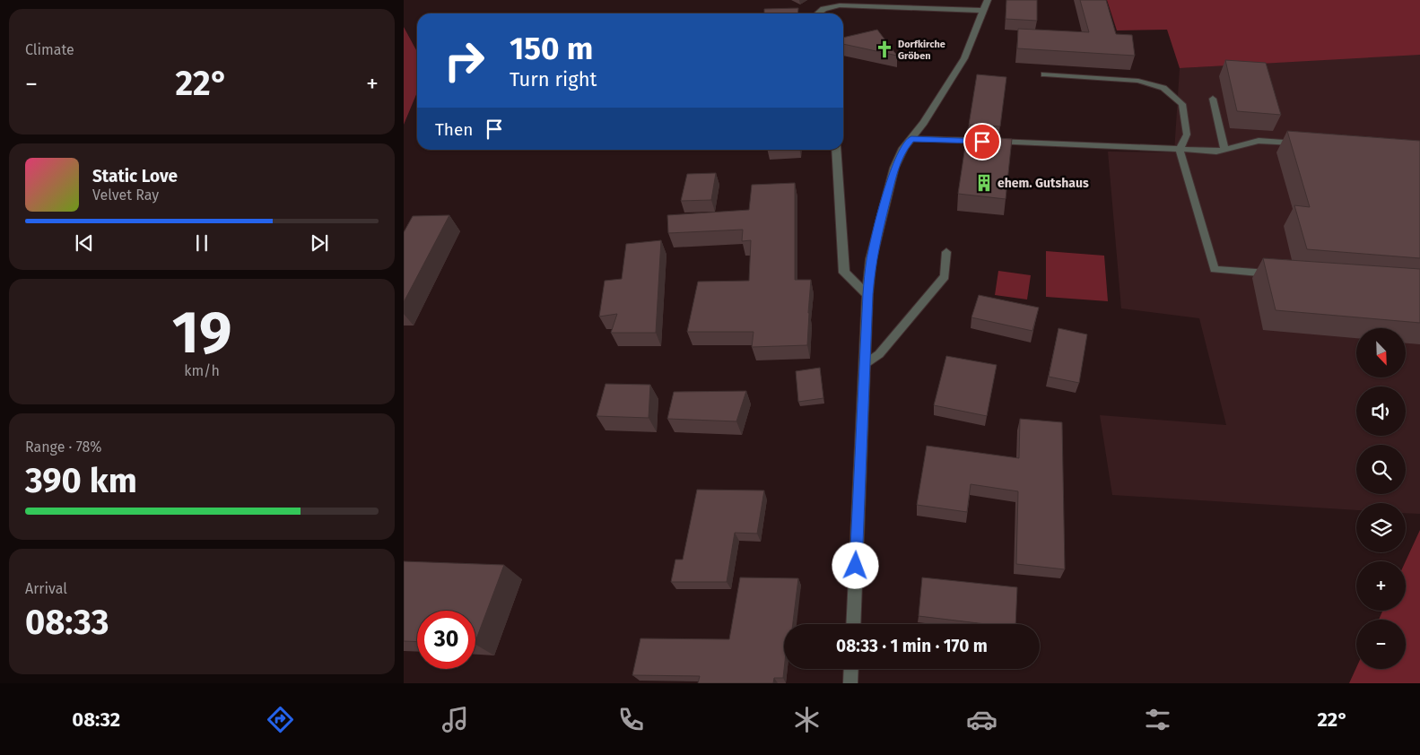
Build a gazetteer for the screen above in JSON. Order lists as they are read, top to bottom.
{
  "places": {
    "church": ["Dorfkirche Gröben"],
    "building": ["ehem. Gutshaus"]
  },
  "north": "bottom right",
  "page": {
    "tile": [
      "Climate",
      ["19", "km/h"],
      ["Range · 78%", "390 km"],
      ["Arrival", "08:33"]
    ],
    "turn": ["150 m", "Turn right"],
    "heat": ["−", "22°", "+"],
    "then": "Then",
    "song": ["Static Love", "Velvet Ray"],
    "map_buttons": ["+", "−"],
    "limit": "30",
    "trip": "08:33 · 1 min · 170 m",
    "tabs": ["08:32", "22°"]
  }
}
